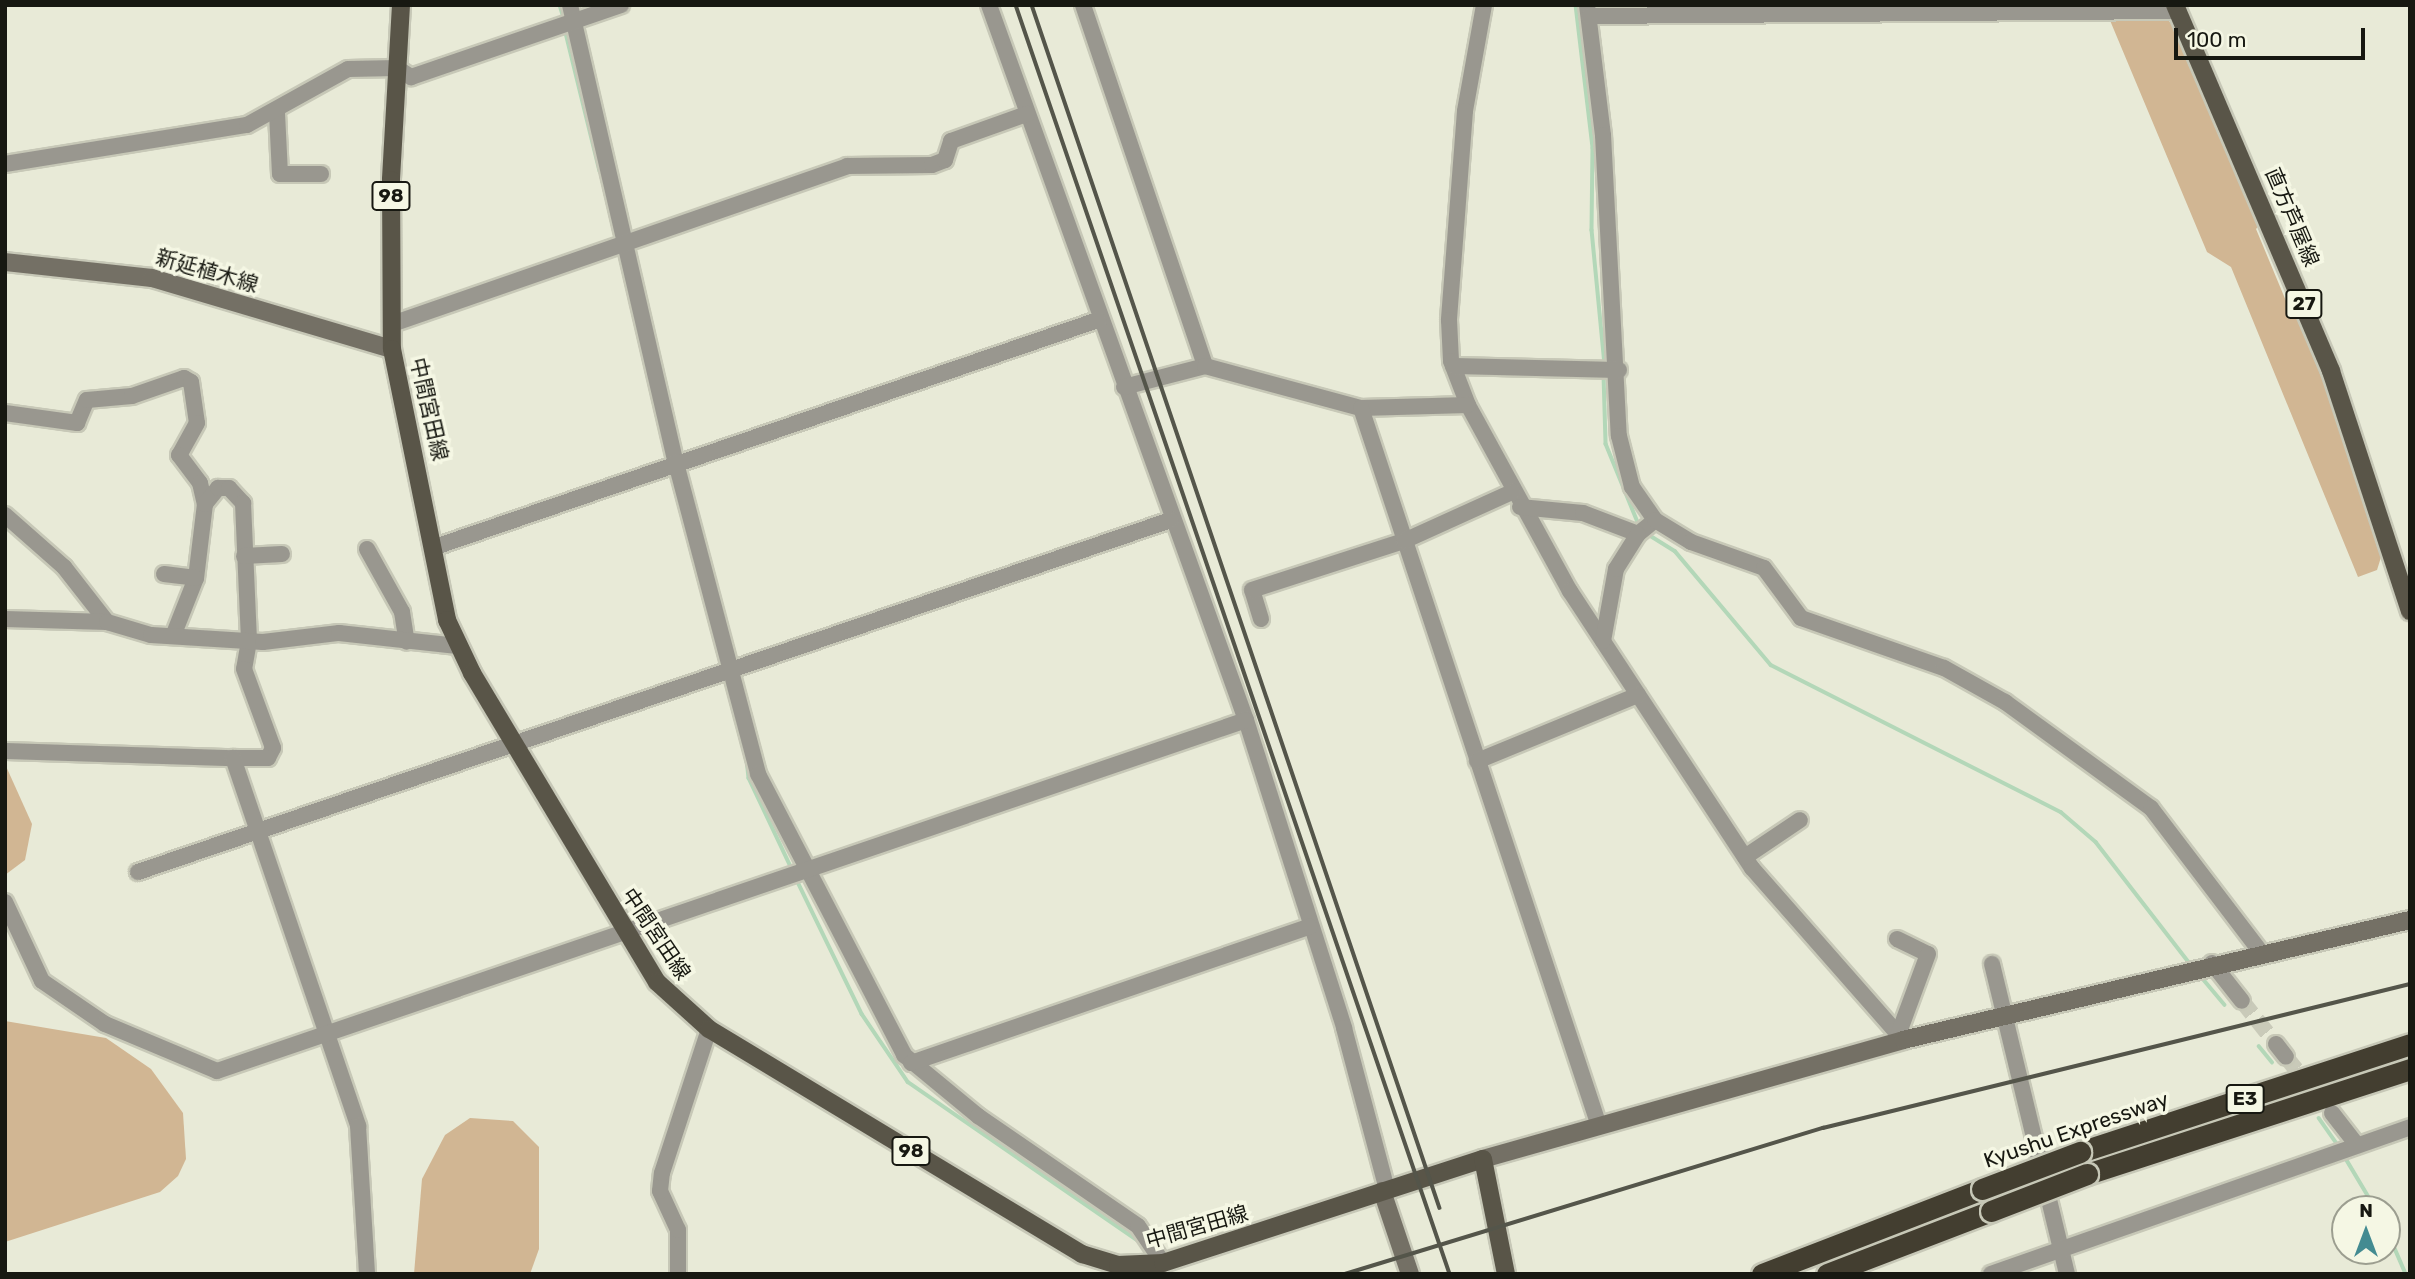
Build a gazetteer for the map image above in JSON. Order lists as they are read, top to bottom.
{
  "streets": {
    "highway": ["E3", "Kyushu Expressway"],
    "main road": [
      "98",
      "直方芦屋線",
      "27",
      "中間宮田線"
    ],
    "street": ["新延植木線"]
  },
  "crossings": [
    ["新延植木線", "中間宮田線"]
  ],
  "scale_bar": "100 m",
  "north": "top"
}
